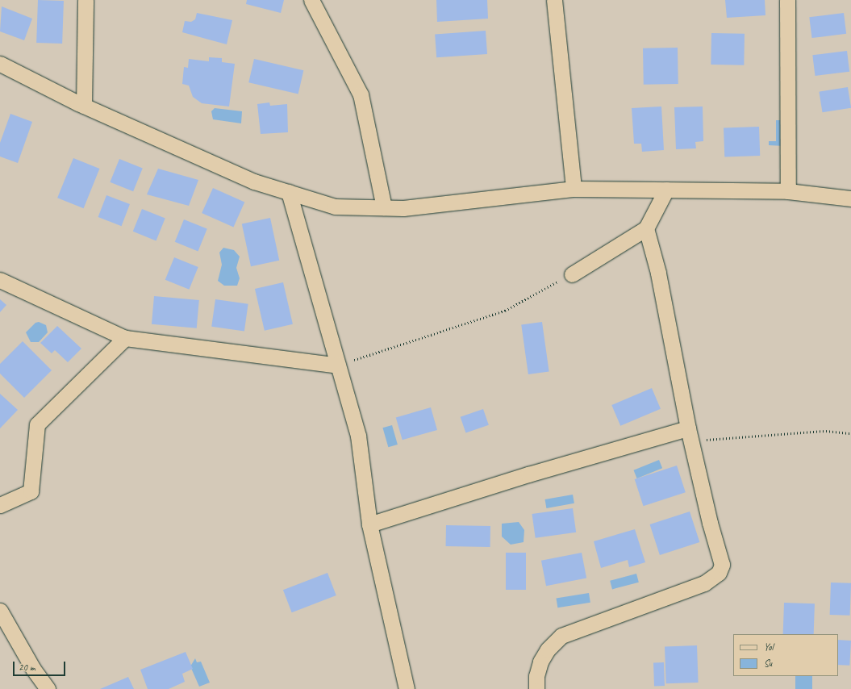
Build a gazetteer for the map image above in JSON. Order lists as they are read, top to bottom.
{
  "legend": ["Yol", "Su"],
  "scale_bar": "20 m"
}
